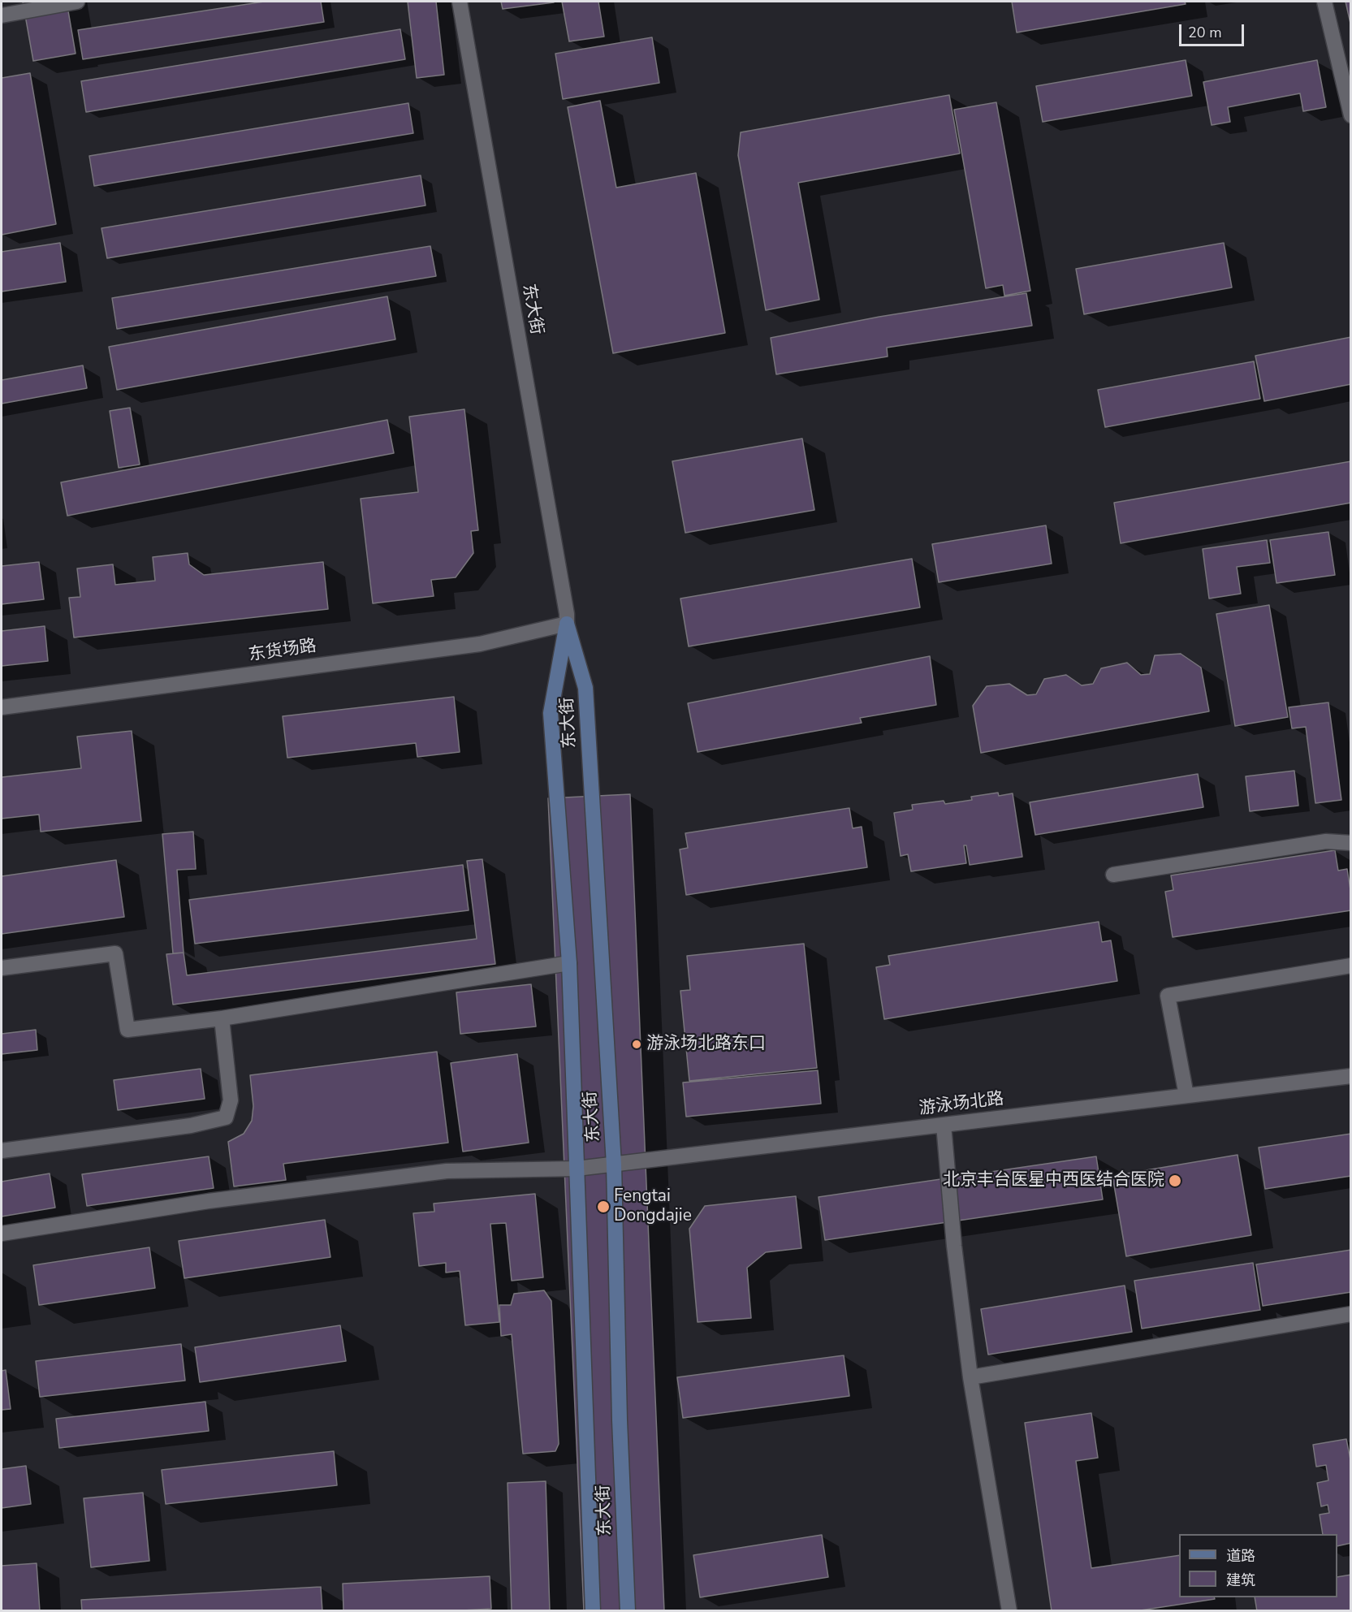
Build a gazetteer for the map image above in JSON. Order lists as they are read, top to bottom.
{
  "streets": {
    "main road": ["东大街"],
    "street": ["东货场路", "游泳场北路"]
  },
  "crossings": [
    ["东大街", "东货场路"],
    ["东大街", "游泳场北路"]
  ],
  "places": ["游泳场北路东口", "北京丰台医星中西医结合医院", "Fengtai Dongdajie"],
  "legend": ["道路", "建筑"],
  "scale_bar": "20 m"
}
